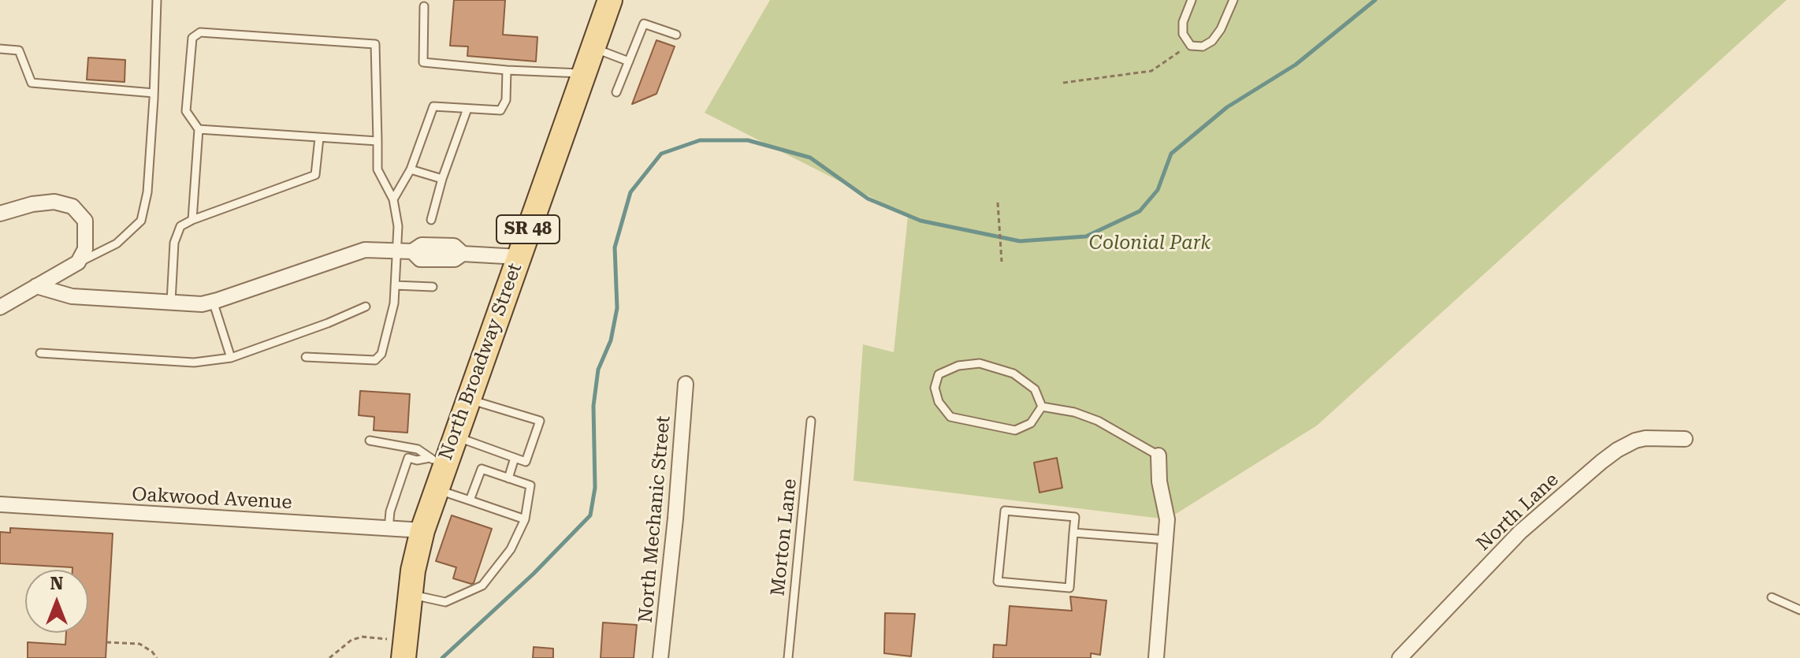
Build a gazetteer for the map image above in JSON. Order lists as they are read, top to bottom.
{
  "streets": {
    "main road": ["SR 48", "North Broadway Street"],
    "street": ["Oakwood Avenue", "North Lane", "North Mechanic Street"],
    "lane": ["Morton Lane"]
  },
  "crossings": [
    ["North Broadway Street", "Oakwood Avenue"]
  ],
  "parks": ["Colonial Park"],
  "north": "top"
}
